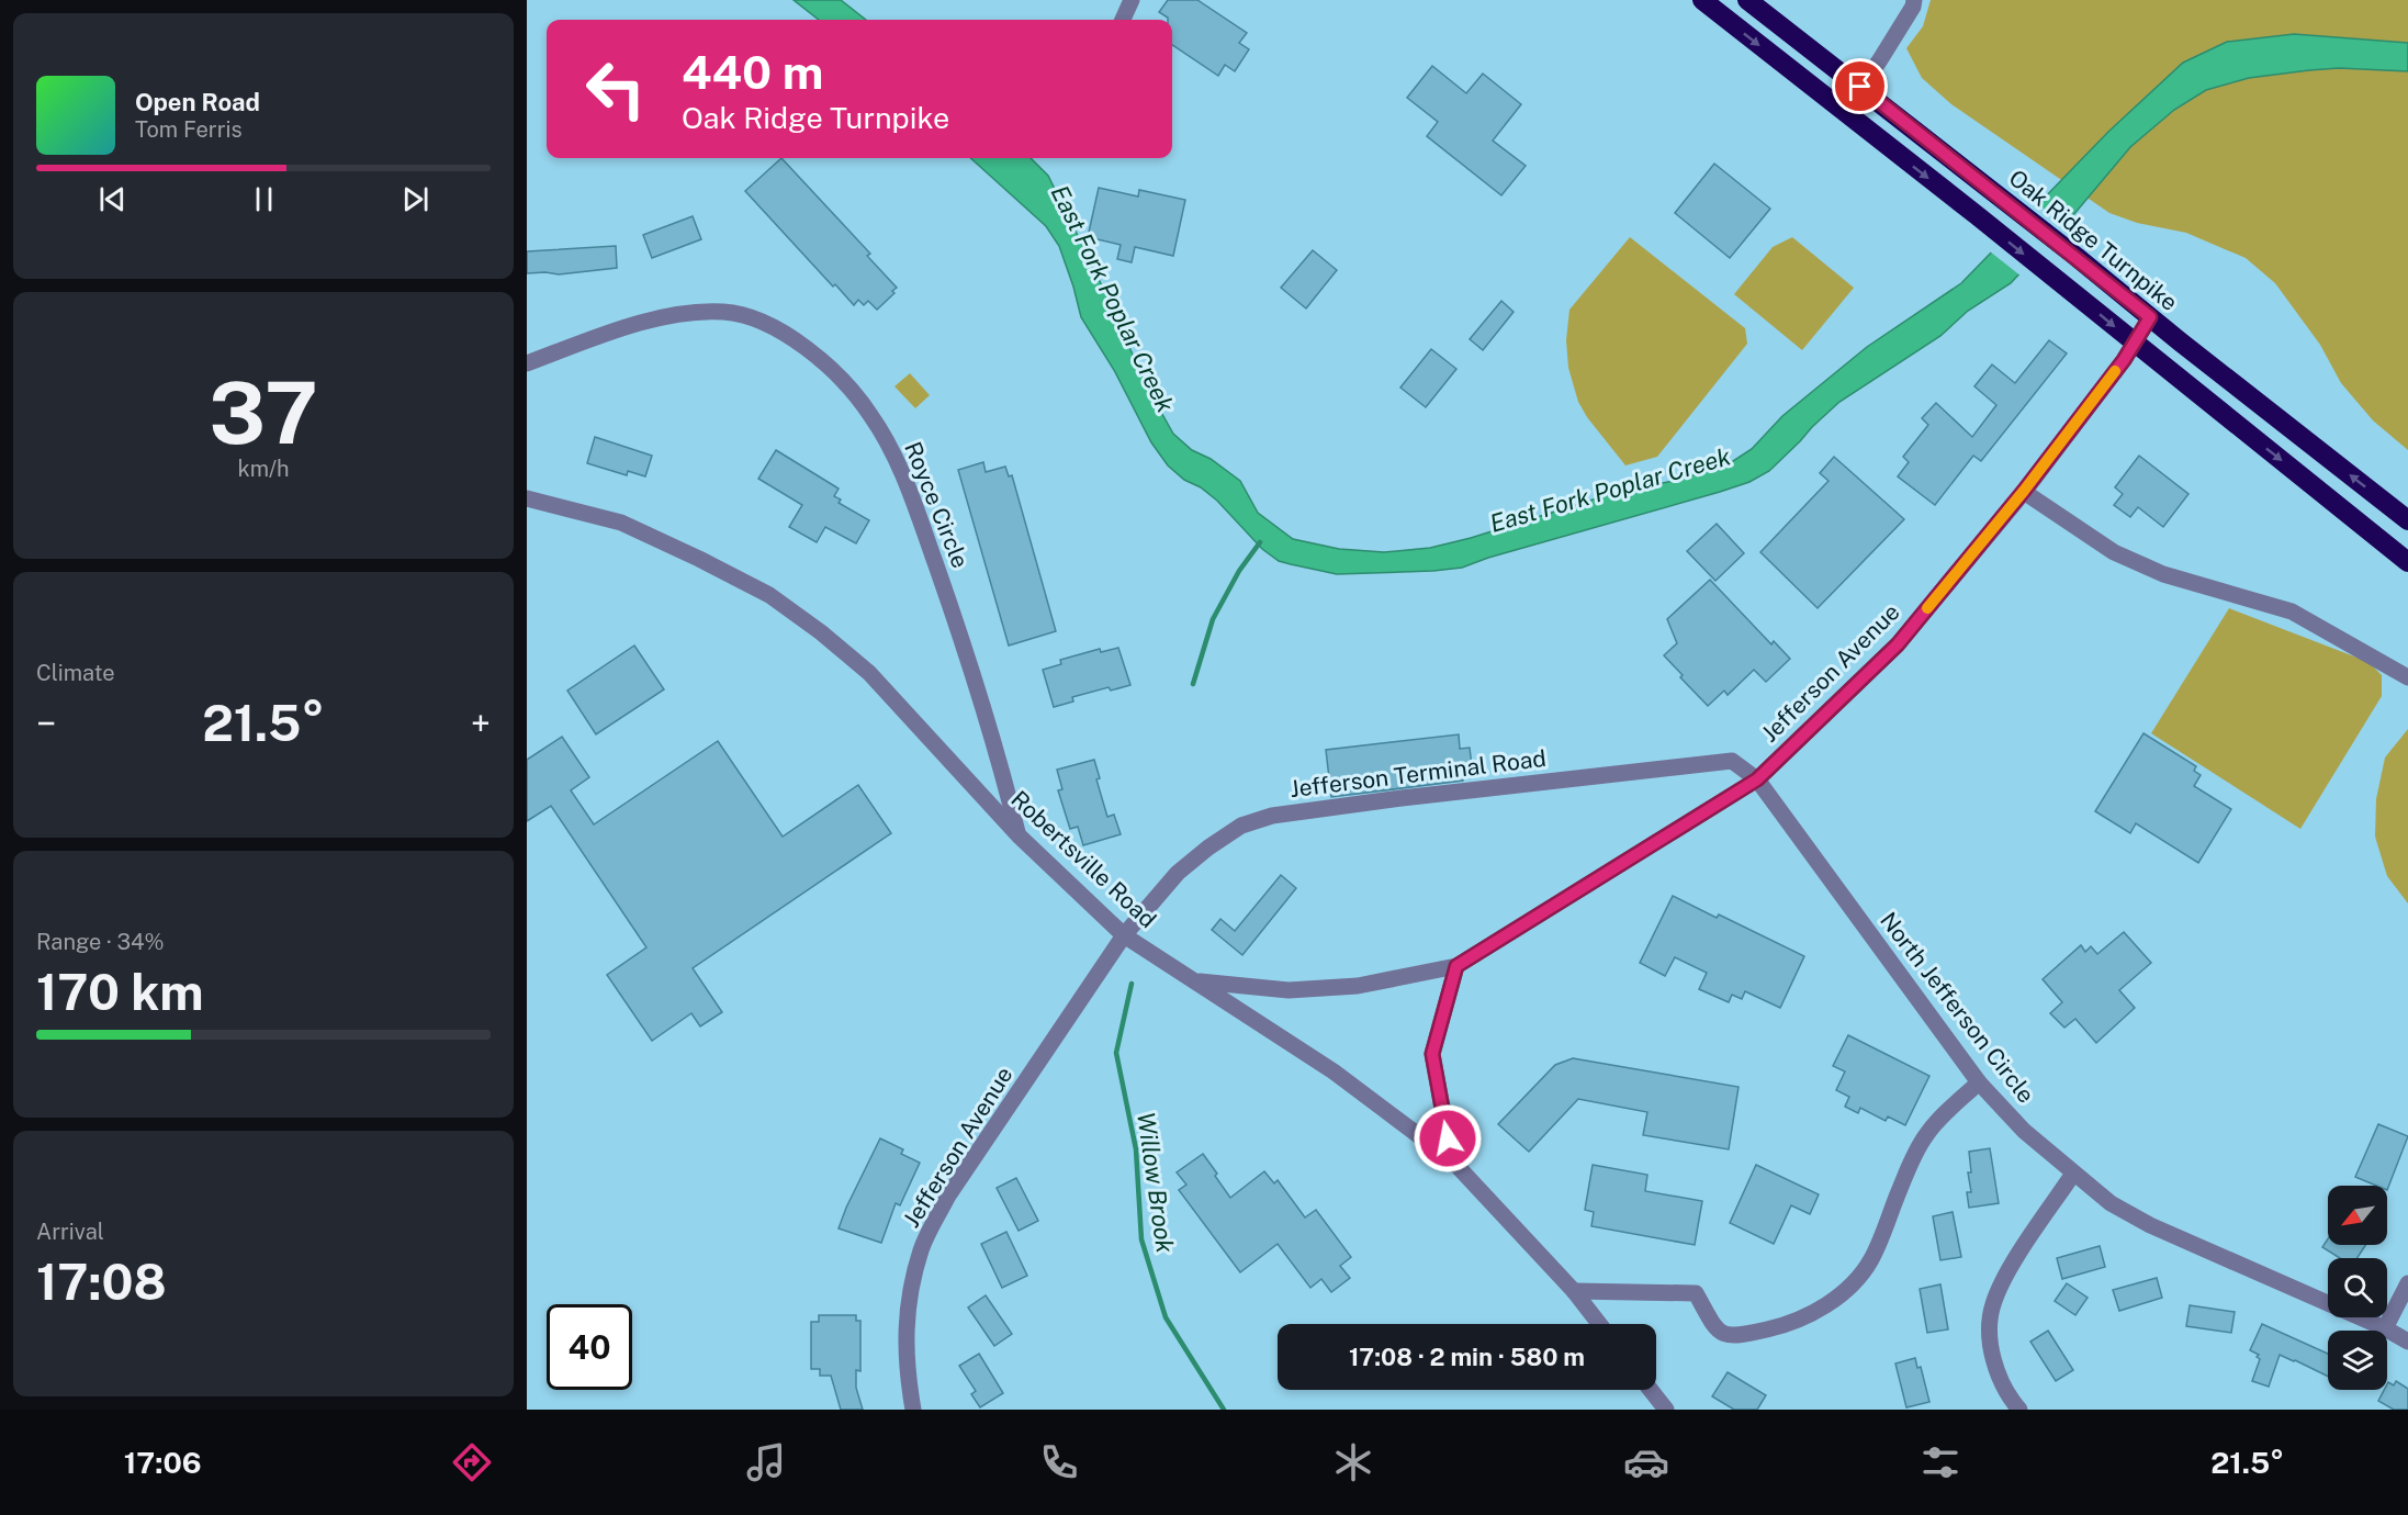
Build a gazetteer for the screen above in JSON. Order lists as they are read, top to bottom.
{
  "streets": {
    "highway": ["Oak Ridge Turnpike"],
    "street": [
      "Royce Circle",
      "Jefferson Avenue",
      "Jefferson Terminal Road",
      "Robertsville Road",
      "North Jefferson Circle"
    ]
  },
  "crossings": [
    ["Oak Ridge Turnpike", "Jefferson Avenue"],
    ["Royce Circle", "Robertsville Road"],
    ["Jefferson Avenue", "Jefferson Terminal Road"],
    ["Jefferson Avenue", "Robertsville Road"],
    ["Jefferson Avenue", "North Jefferson Circle"],
    ["Jefferson Terminal Road", "Robertsville Road"],
    ["Jefferson Terminal Road", "North Jefferson Circle"]
  ],
  "water": ["East Fork Poplar Creek", "Willow Brook"],
  "north": "bottom left",
  "page": {
    "turn": ["440 m", "Oak Ridge Turnpike"],
    "song": ["Open Road", "Tom Ferris"],
    "tile": [
      ["37", "km/h"],
      "Climate",
      ["Range · 34%", "170 km"],
      ["Arrival", "17:08"]
    ],
    "heat": ["−", "21.5°", "+"],
    "limit": "40",
    "trip": "17:08 · 2 min · 580 m",
    "tabs": ["17:06", "21.5°"]
  }
}
